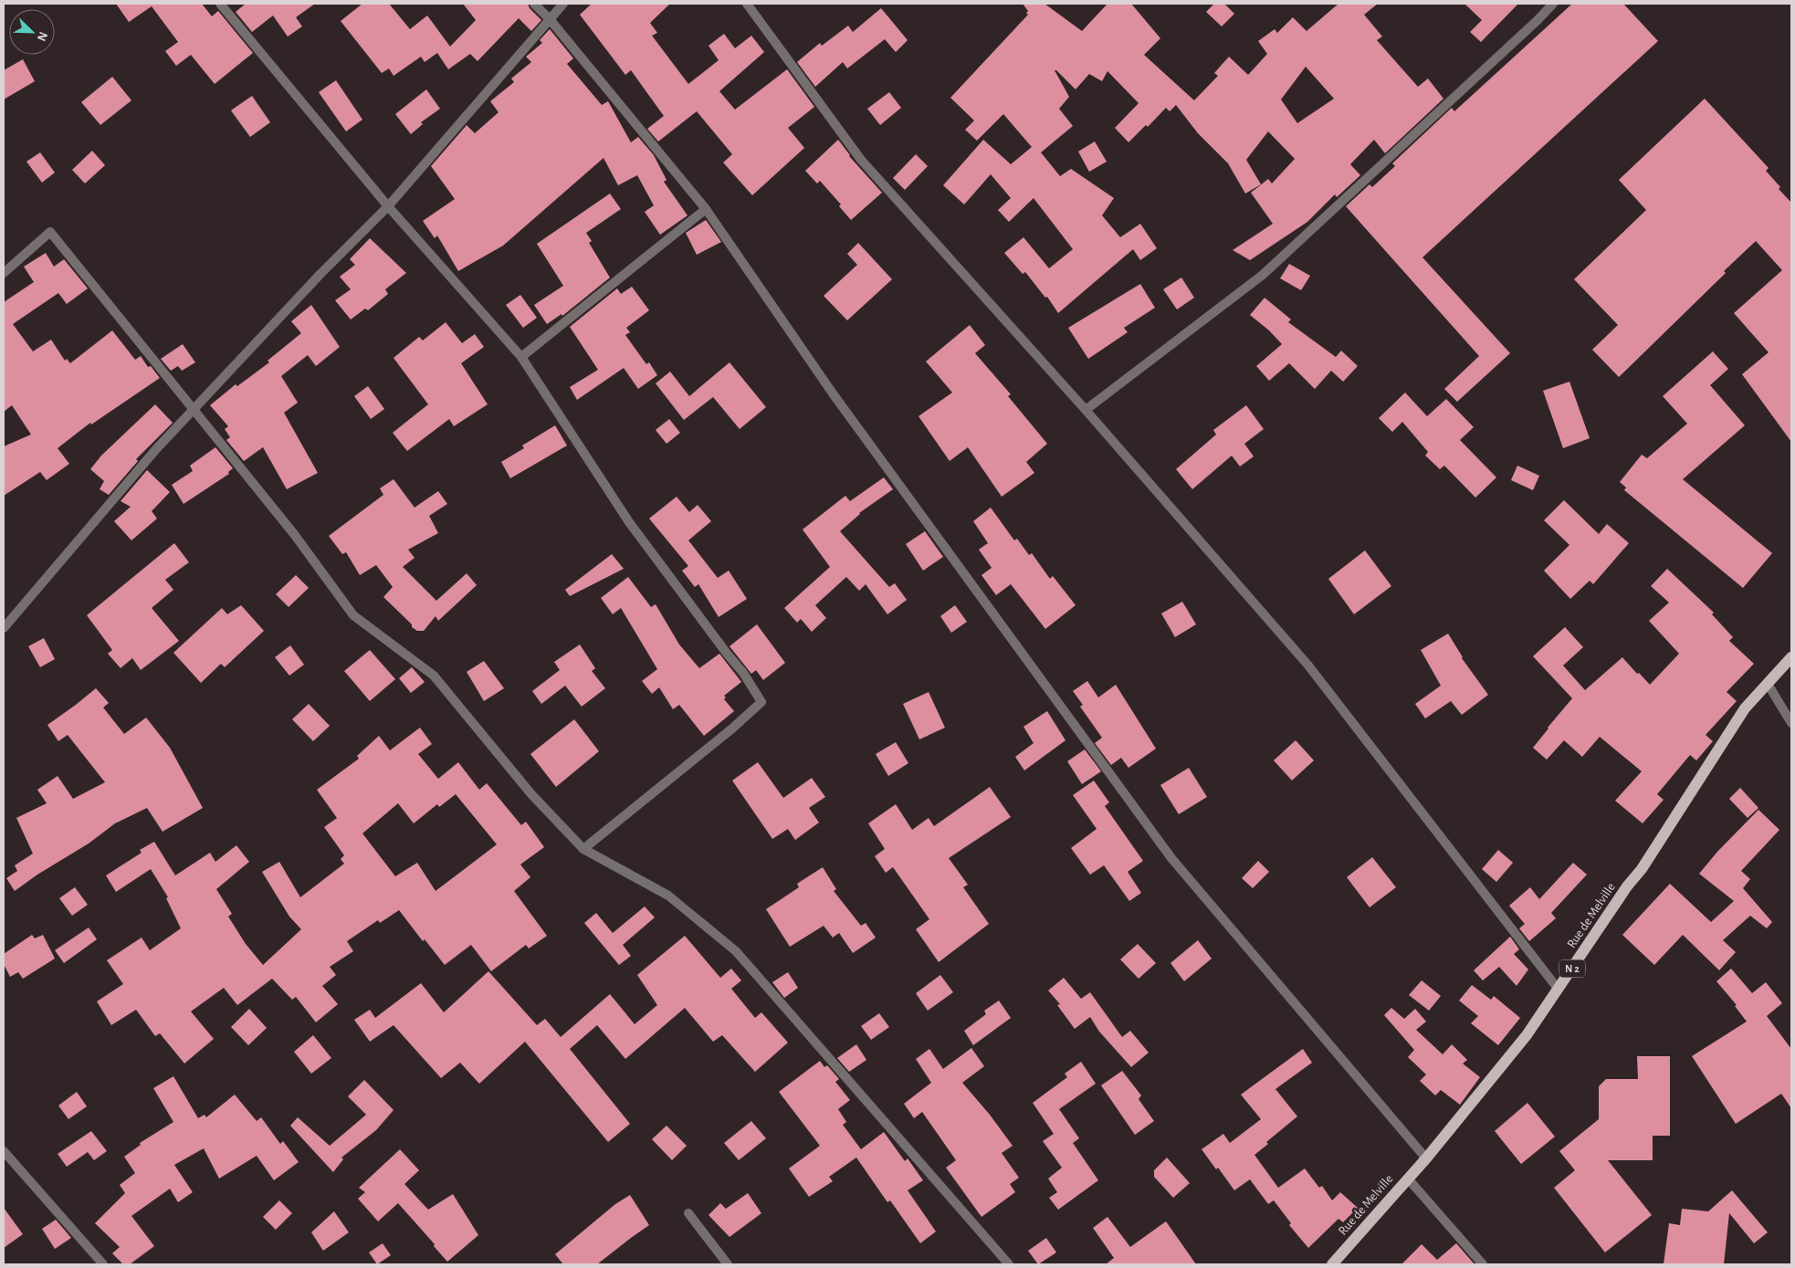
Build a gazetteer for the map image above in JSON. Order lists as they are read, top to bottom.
{
  "streets": {
    "main road": ["Rue de Melville", "N 2"]
  },
  "north": "bottom right"
}
